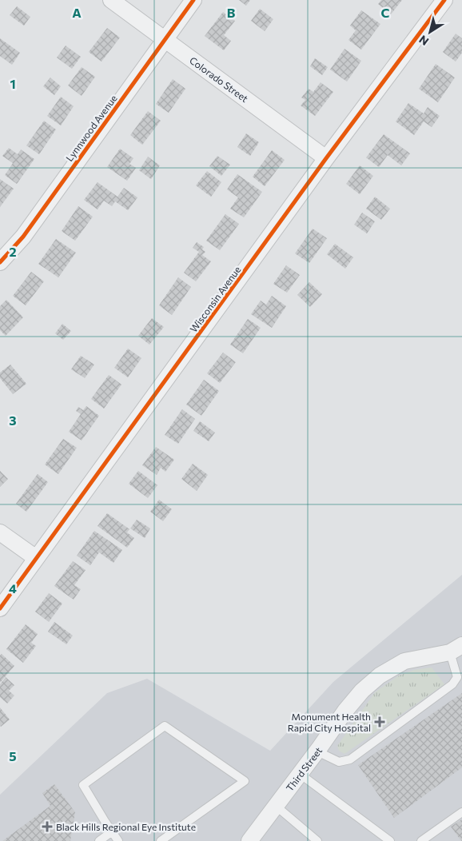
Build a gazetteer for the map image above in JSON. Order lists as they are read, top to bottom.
{
  "streets": {
    "street": [
      "Colorado Street",
      "Lynnwood Avenue",
      "Wisconsin Avenue",
      "Third Street"
    ]
  },
  "crossings": [
    ["Colorado Street", "Lynnwood Avenue"],
    ["Colorado Street", "Wisconsin Avenue"]
  ],
  "places": {
    "health": ["Monument Health Rapid City Hospital", "Black Hills Regional Eye Institute"]
  },
  "north": "bottom left",
  "grid": {
    "columns": ["A", "B", "C"],
    "rows": [
      "1",
      "2",
      "3",
      "4",
      "5"
    ]
  }
}
